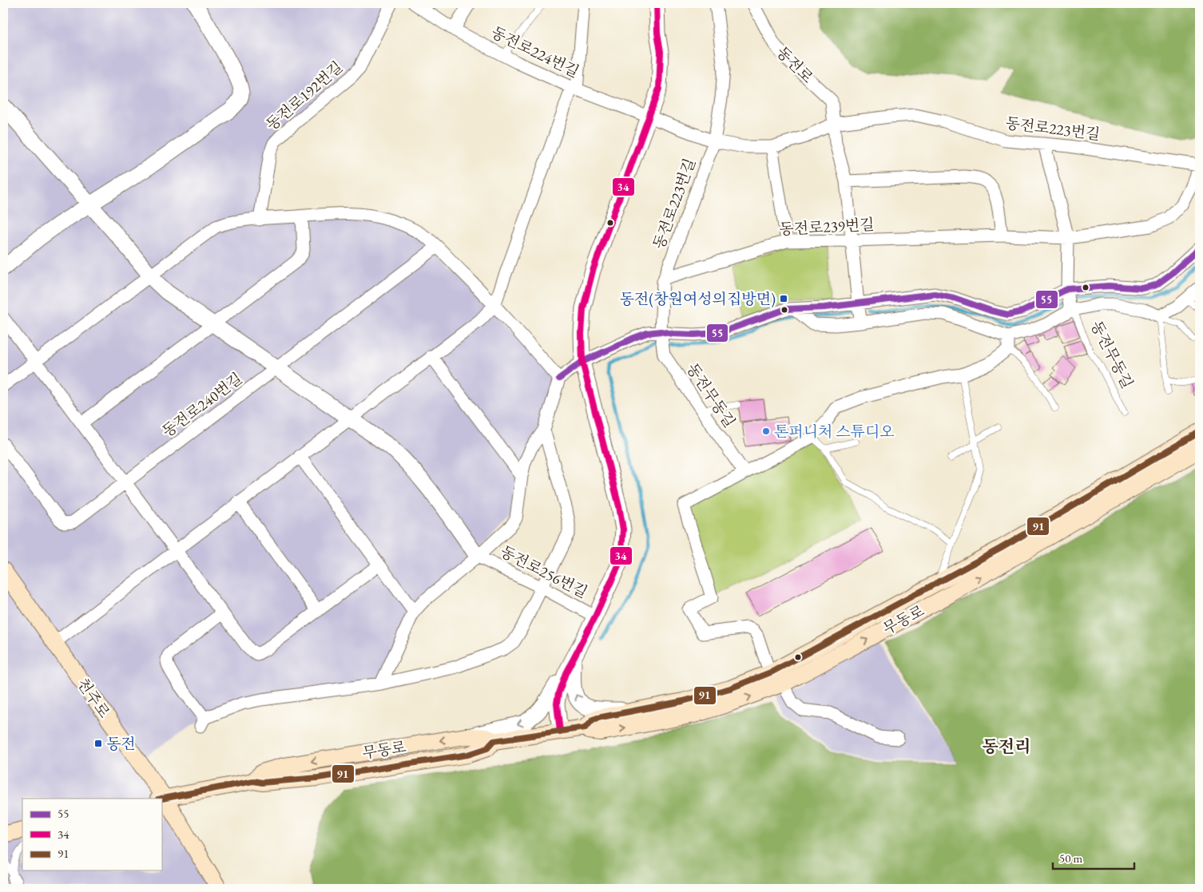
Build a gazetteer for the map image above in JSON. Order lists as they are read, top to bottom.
{
  "streets": {
    "main road": ["무동로", "천주로"],
    "street": [
      "동전로224번길",
      "동전로",
      "동전로192번길",
      "동전로223번길",
      "동전로239번길",
      "동전무동길",
      "동전로240번길",
      "동전로256번길"
    ]
  },
  "crossings": [
    ["동전로224번길", "동전로223번길"],
    ["동전로", "동전로223번길"],
    ["동전로223번길", "동전로239번길"],
    ["무동로", "천주로"]
  ],
  "districts": ["동전리"],
  "places": {
    "transit": ["동전(창원여성의집방면)", "동전"],
    "other": ["톤퍼니처 스튜디오"]
  },
  "lines": ["transit line 34", "transit line 55", "transit line 91"],
  "legend": ["55", "34", "91"],
  "scale_bar": "50 m"
}
